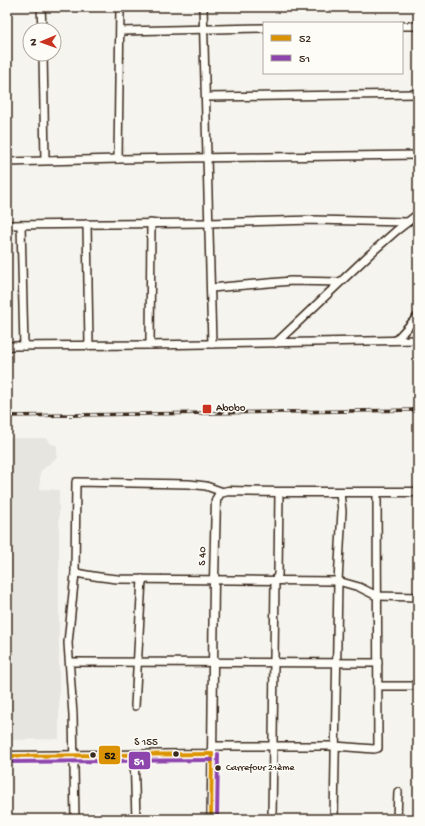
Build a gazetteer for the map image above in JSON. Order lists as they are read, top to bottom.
{
  "streets": {
    "street": ["S 40", "S 155"]
  },
  "crossings": [
    ["S 40", "S 155"]
  ],
  "places": {
    "transit": ["Abobo"],
    "other": ["Carrefour 21ème"]
  },
  "lines": ["transit line 52", "transit line 51"],
  "legend": ["52", "51"],
  "north": "left"
}
